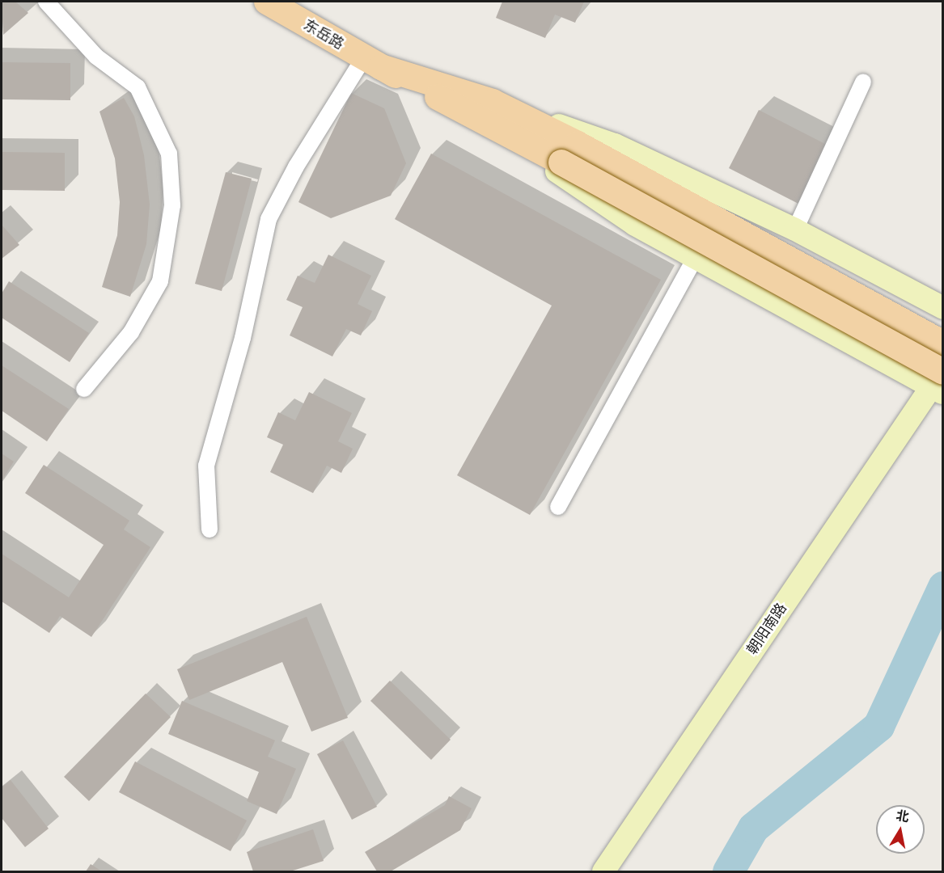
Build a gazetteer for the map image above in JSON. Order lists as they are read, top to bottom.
{
  "streets": {
    "main road": ["东岳路"],
    "street": ["朝阳南路"]
  },
  "north": "top"
}
